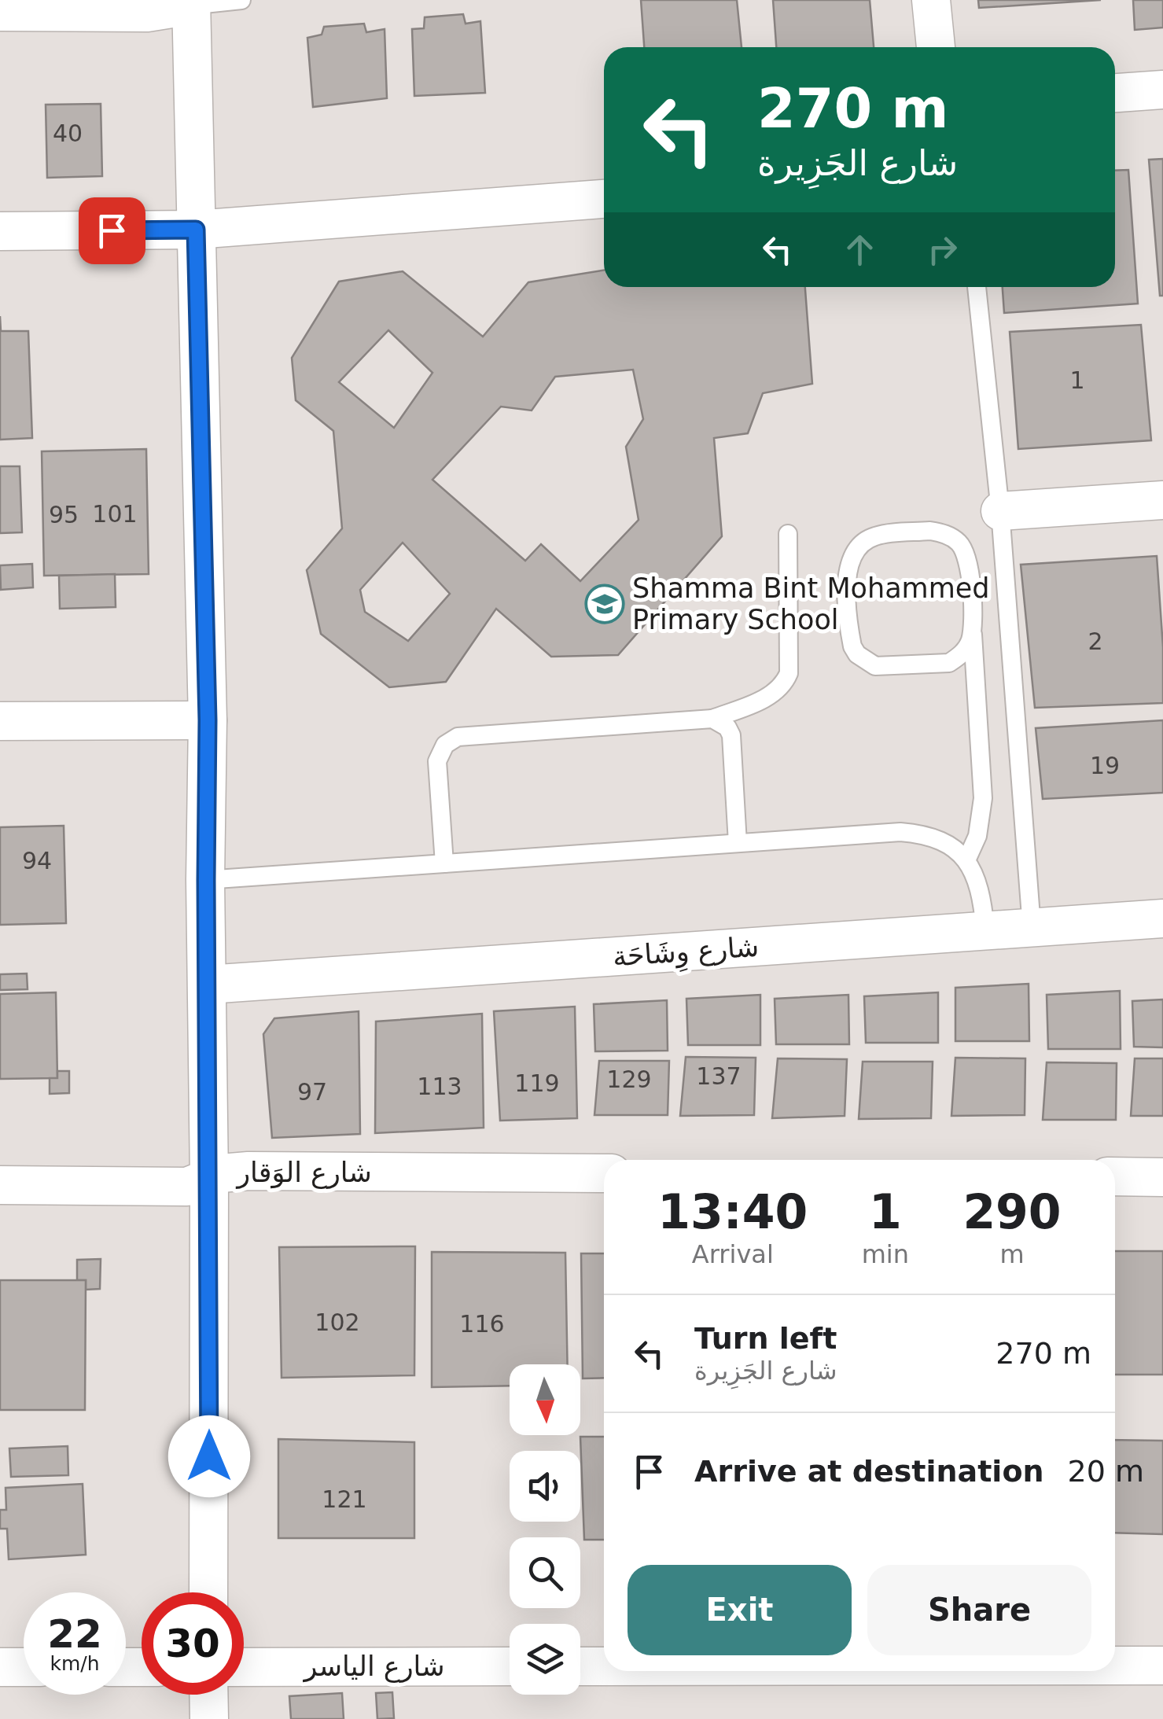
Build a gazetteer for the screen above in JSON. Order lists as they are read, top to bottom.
{
  "streets": {
    "street": ["شارع وِشَاحَة", "شارع الوَقار", "شارع الياسر"]
  },
  "places": {
    "school or university": ["Shamma Bint Mohammed Primary School"]
  },
  "house_numbers": [
    "40",
    "1",
    "101",
    "95",
    "2",
    "19",
    "94",
    "137",
    "129",
    "119",
    "113",
    "97",
    "102",
    "116",
    "121"
  ],
  "north": "bottom",
  "page": {
    "turn": ["270 m", "شارع الجَزِيرة"],
    "eta": [
      "13:40",
      "Arrival",
      "1",
      "min",
      "290",
      "m"
    ],
    "list": [
      {
        "name": "Turn left",
        "note": "شارع الجَزِيرة",
        "value": "270 m"
      },
      {
        "name": "Arrive at destination",
        "value": "20 m"
      }
    ],
    "buttons": ["Exit", "Share"],
    "speed": "22 km/h",
    "limit": "30"
  }
}
